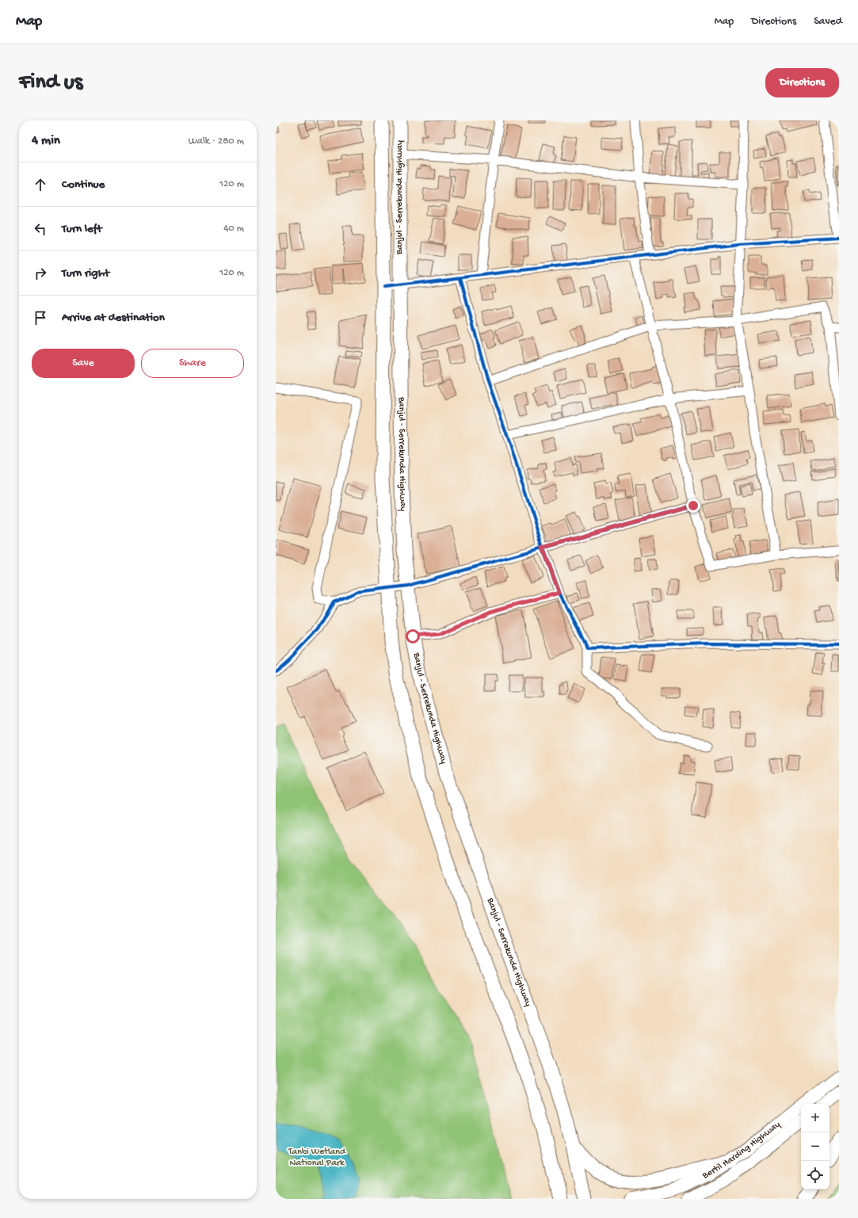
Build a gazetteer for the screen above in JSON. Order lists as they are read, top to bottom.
{
  "streets": {
    "highway": ["Banjul - Serrekunda Highway"],
    "main road": ["Bertil Harding Highway"]
  },
  "parks": ["Tanbi Wetland National Park"],
  "page": {
    "header": "Map",
    "nav": ["Map", "Directions", "Saved"],
    "buttons": [
      "Directions",
      ["Save", "Share"]
    ],
    "title": "Find us",
    "heading": ["4 min", "Walk · 280 m"],
    "list": [
      ["Continue", "120 m"],
      ["Turn left", "40 m"],
      ["Turn right", "120 m"],
      "Arrive at destination"
    ],
    "map_buttons": ["+", "−"]
  }
}
